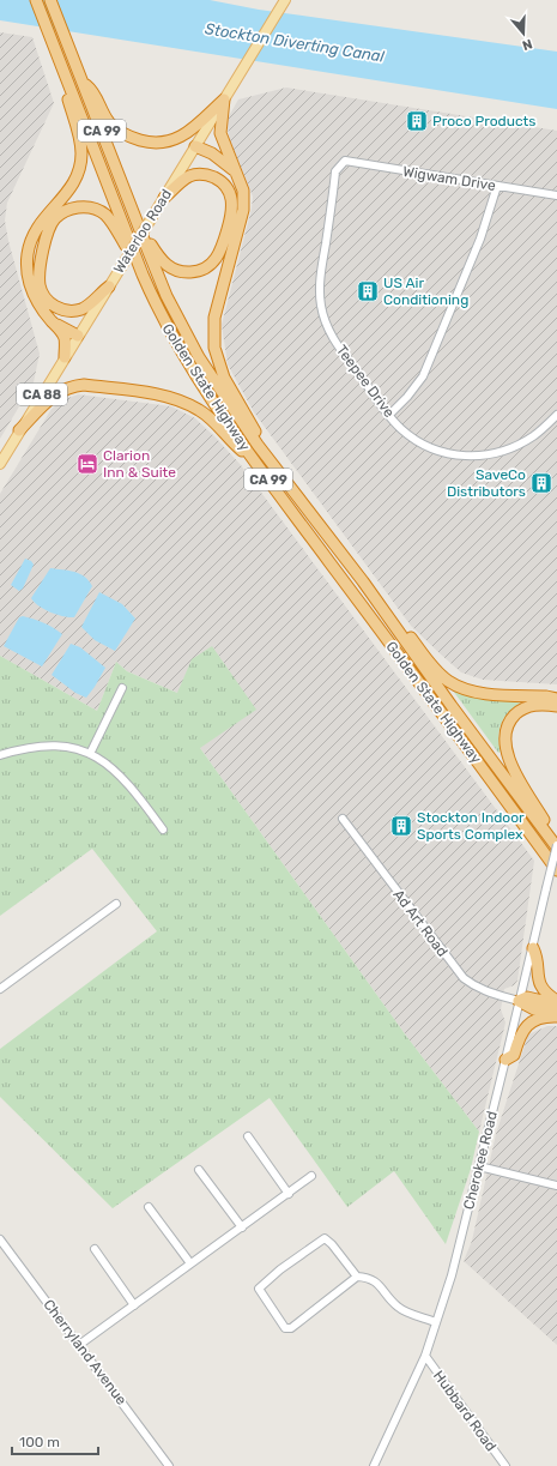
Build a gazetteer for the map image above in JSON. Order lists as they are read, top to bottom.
{
  "streets": {
    "highway": ["CA 99", "Golden State Highway"],
    "main road": ["Waterloo Road", "CA 88"],
    "street": [
      "Wigwam Drive",
      "Teepee Drive",
      "Ad Art Road",
      "Cherokee Road",
      "Cherryland Avenue",
      "Hubbard Road"
    ]
  },
  "crossings": [
    ["Wigwam Drive", "Teepee Drive"],
    ["Golden State Highway", "Cherokee Road"],
    ["Ad Art Road", "Cherokee Road"],
    ["Cherokee Road", "Hubbard Road"]
  ],
  "water": ["Stockton Diverting Canal"],
  "places": {
    "building": [
      "Proco Products",
      "US Air Conditioning",
      "SaveCo Distributors",
      "Stockton Indoor Sports Complex"
    ],
    "hotel": ["Clarion Inn & Suite"]
  },
  "scale_bar": "100 m",
  "north": "bottom"
}
